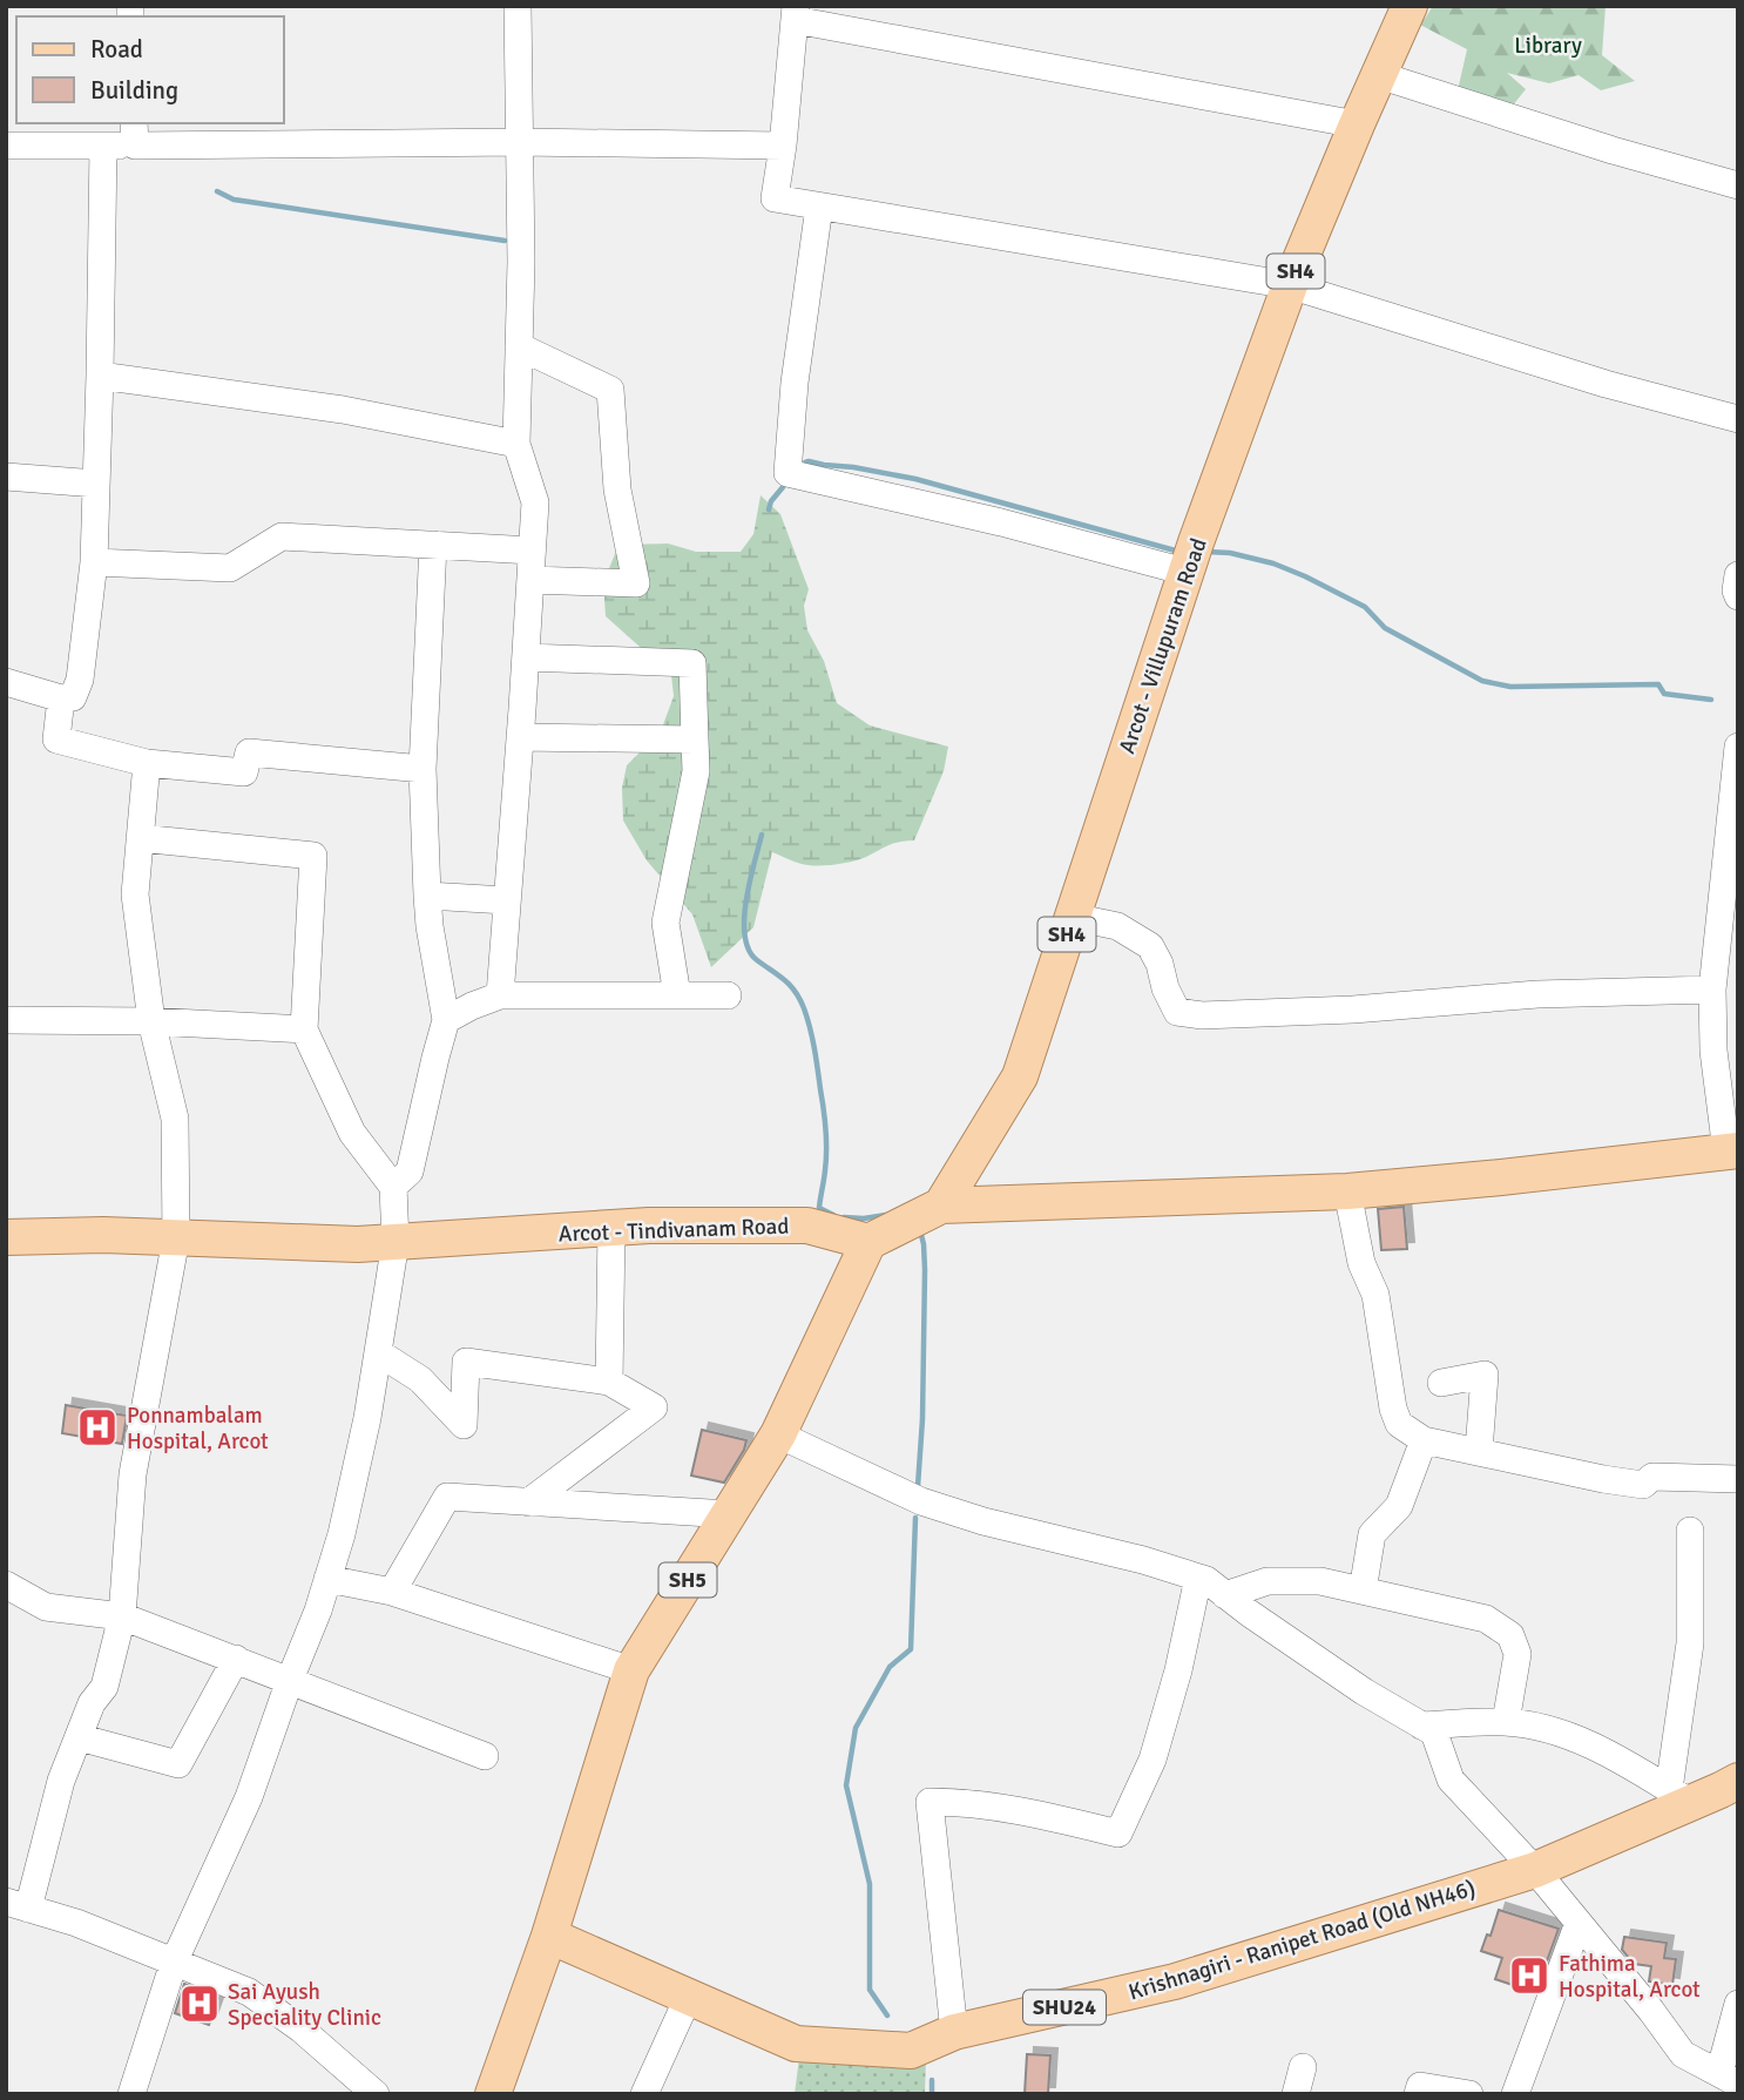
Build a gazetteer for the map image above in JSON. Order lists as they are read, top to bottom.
{
  "streets": {
    "main road": [
      "SH4",
      "Arcot - Villupuram Road",
      "Arcot - Tindivanam Road",
      "SH5",
      "Krishnagiri - Ranipet Road (Old NH46)",
      "SHU24"
    ]
  },
  "crossings": [
    ["Arcot - Tindivanam Road", "SH5"],
    ["SH5", "Krishnagiri - Ranipet Road (Old NH46)"]
  ],
  "parks": ["Library"],
  "places": {
    "hospital": ["Ponnambalam Hospital, Arcot", "Fathima Hospital, Arcot", "Sai Ayush Speciality Clinic"]
  },
  "legend": ["Road", "Building"]
}
